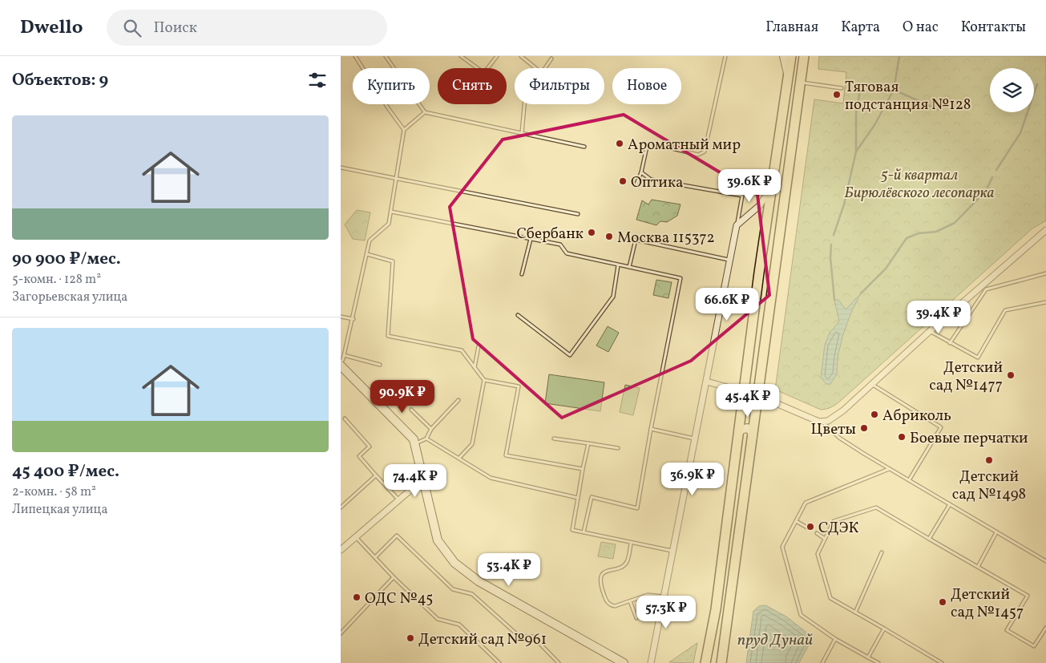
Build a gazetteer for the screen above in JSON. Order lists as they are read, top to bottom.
{
  "water": ["пруд Дунай"],
  "parks": ["5-й квартал Бирюлёвского лесопарка"],
  "places": [
    "Тяговая подстанция №128",
    "Ароматный мир",
    "Оптика",
    "Сбербанк",
    "Москва 115372",
    "Детский сад №1477",
    "Абриколь",
    "Цветы",
    "Боевые перчатки",
    "Детский сад №1498",
    "СДЭК",
    "ОДС №45",
    "Детский сад №1457",
    "Детский сад №961"
  ],
  "page": {
    "header": "Dwello",
    "search": "Поиск",
    "nav": [
      "Главная",
      "Карта",
      "О нас",
      "Контакты"
    ],
    "heading": "Объектов: 9",
    "chip": [
      "Купить",
      "Снять",
      "Фильтры",
      "Новое"
    ],
    "list": [
      {
        "name": "90 900 ₽/мес.",
        "note": "5-комн. · 128 m² · Загорьевская улица"
      },
      {
        "name": "45 400 ₽/мес.",
        "note": "2-комн. · 58 m² · Липецкая улица"
      }
    ],
    "price": [
      "39.6K ₽",
      "66.6K ₽",
      "39.4K ₽",
      "90.9K ₽",
      "45.4K ₽",
      "36.9K ₽",
      "74.4K ₽",
      "53.4K ₽",
      "57.3K ₽"
    ]
  }
}
